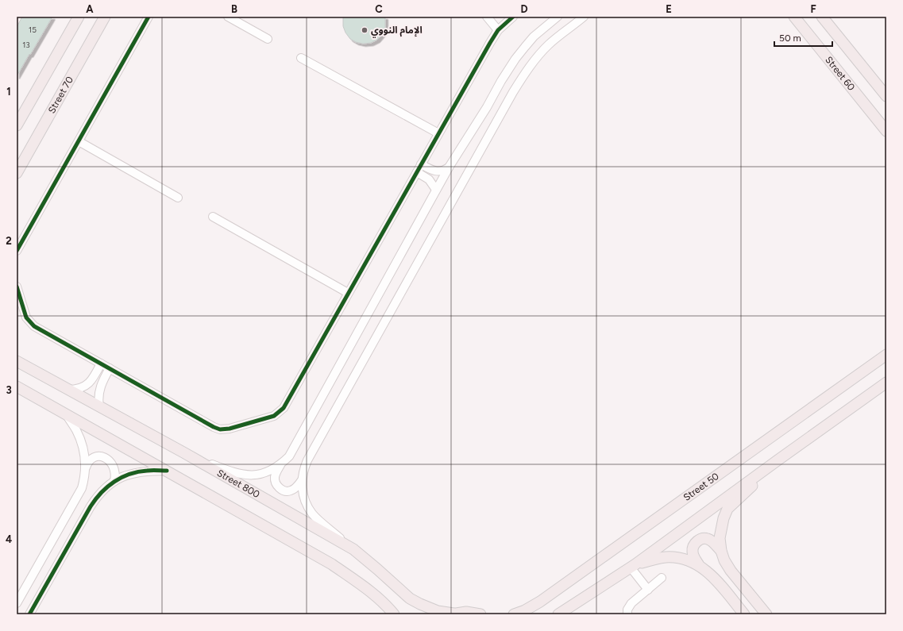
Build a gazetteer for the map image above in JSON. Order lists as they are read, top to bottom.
{
  "streets": {
    "main road": [
      "Street 60",
      "Street 70",
      "Street 800",
      "Street 50"
    ]
  },
  "places": ["الإمام النووي"],
  "house_numbers": ["15", "13"],
  "scale_bar": "50 m",
  "grid": {
    "columns": [
      "A",
      "B",
      "C",
      "D",
      "E",
      "F"
    ],
    "rows": [
      "1",
      "2",
      "3",
      "4"
    ]
  }
}
